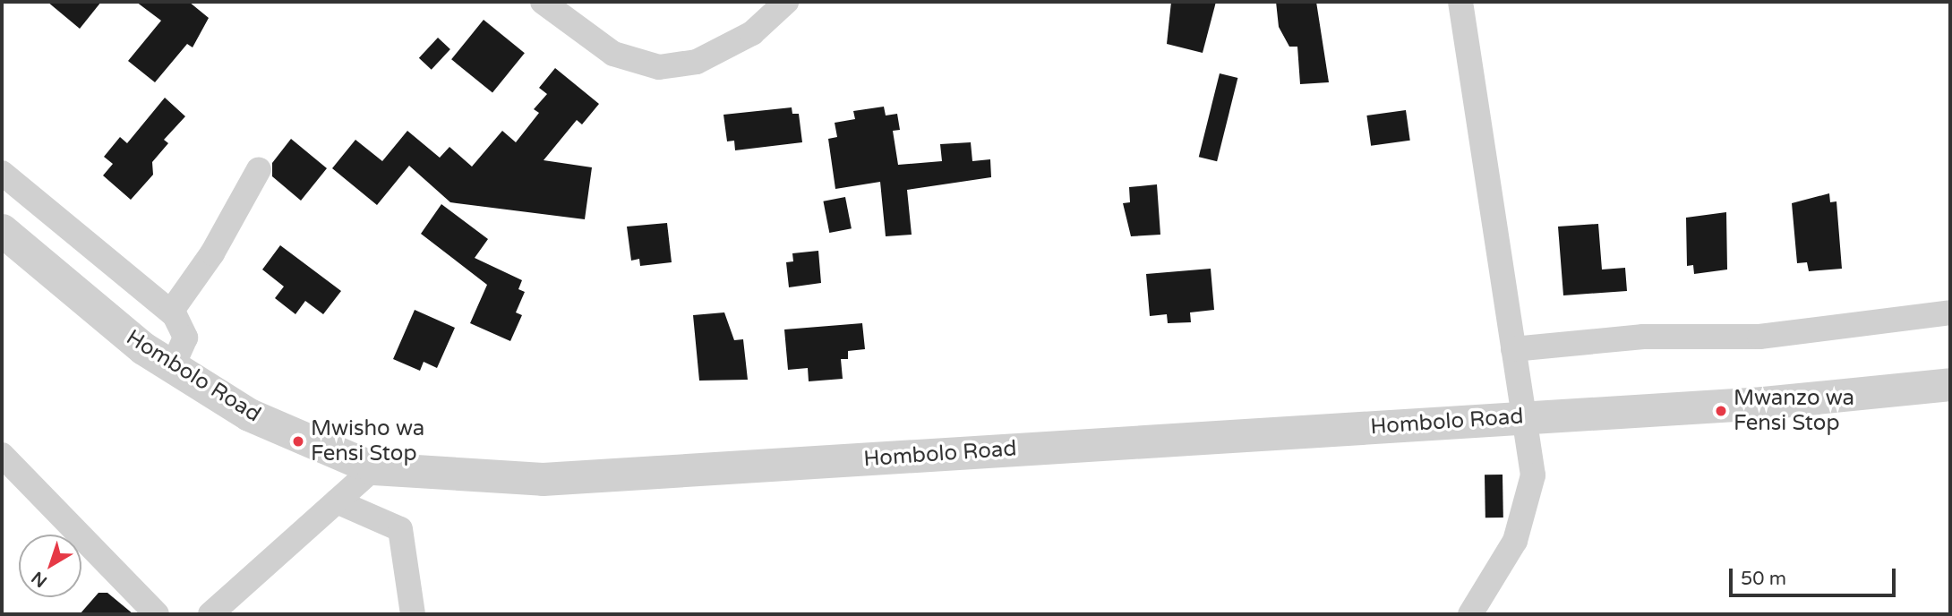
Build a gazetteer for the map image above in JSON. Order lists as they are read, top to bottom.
{
  "streets": {
    "street": ["Hombolo Road"]
  },
  "places": ["Mwanzo wa Fensi Stop", "Mwisho wa Fensi Stop"],
  "scale_bar": "50 m",
  "north": "bottom left"
}
